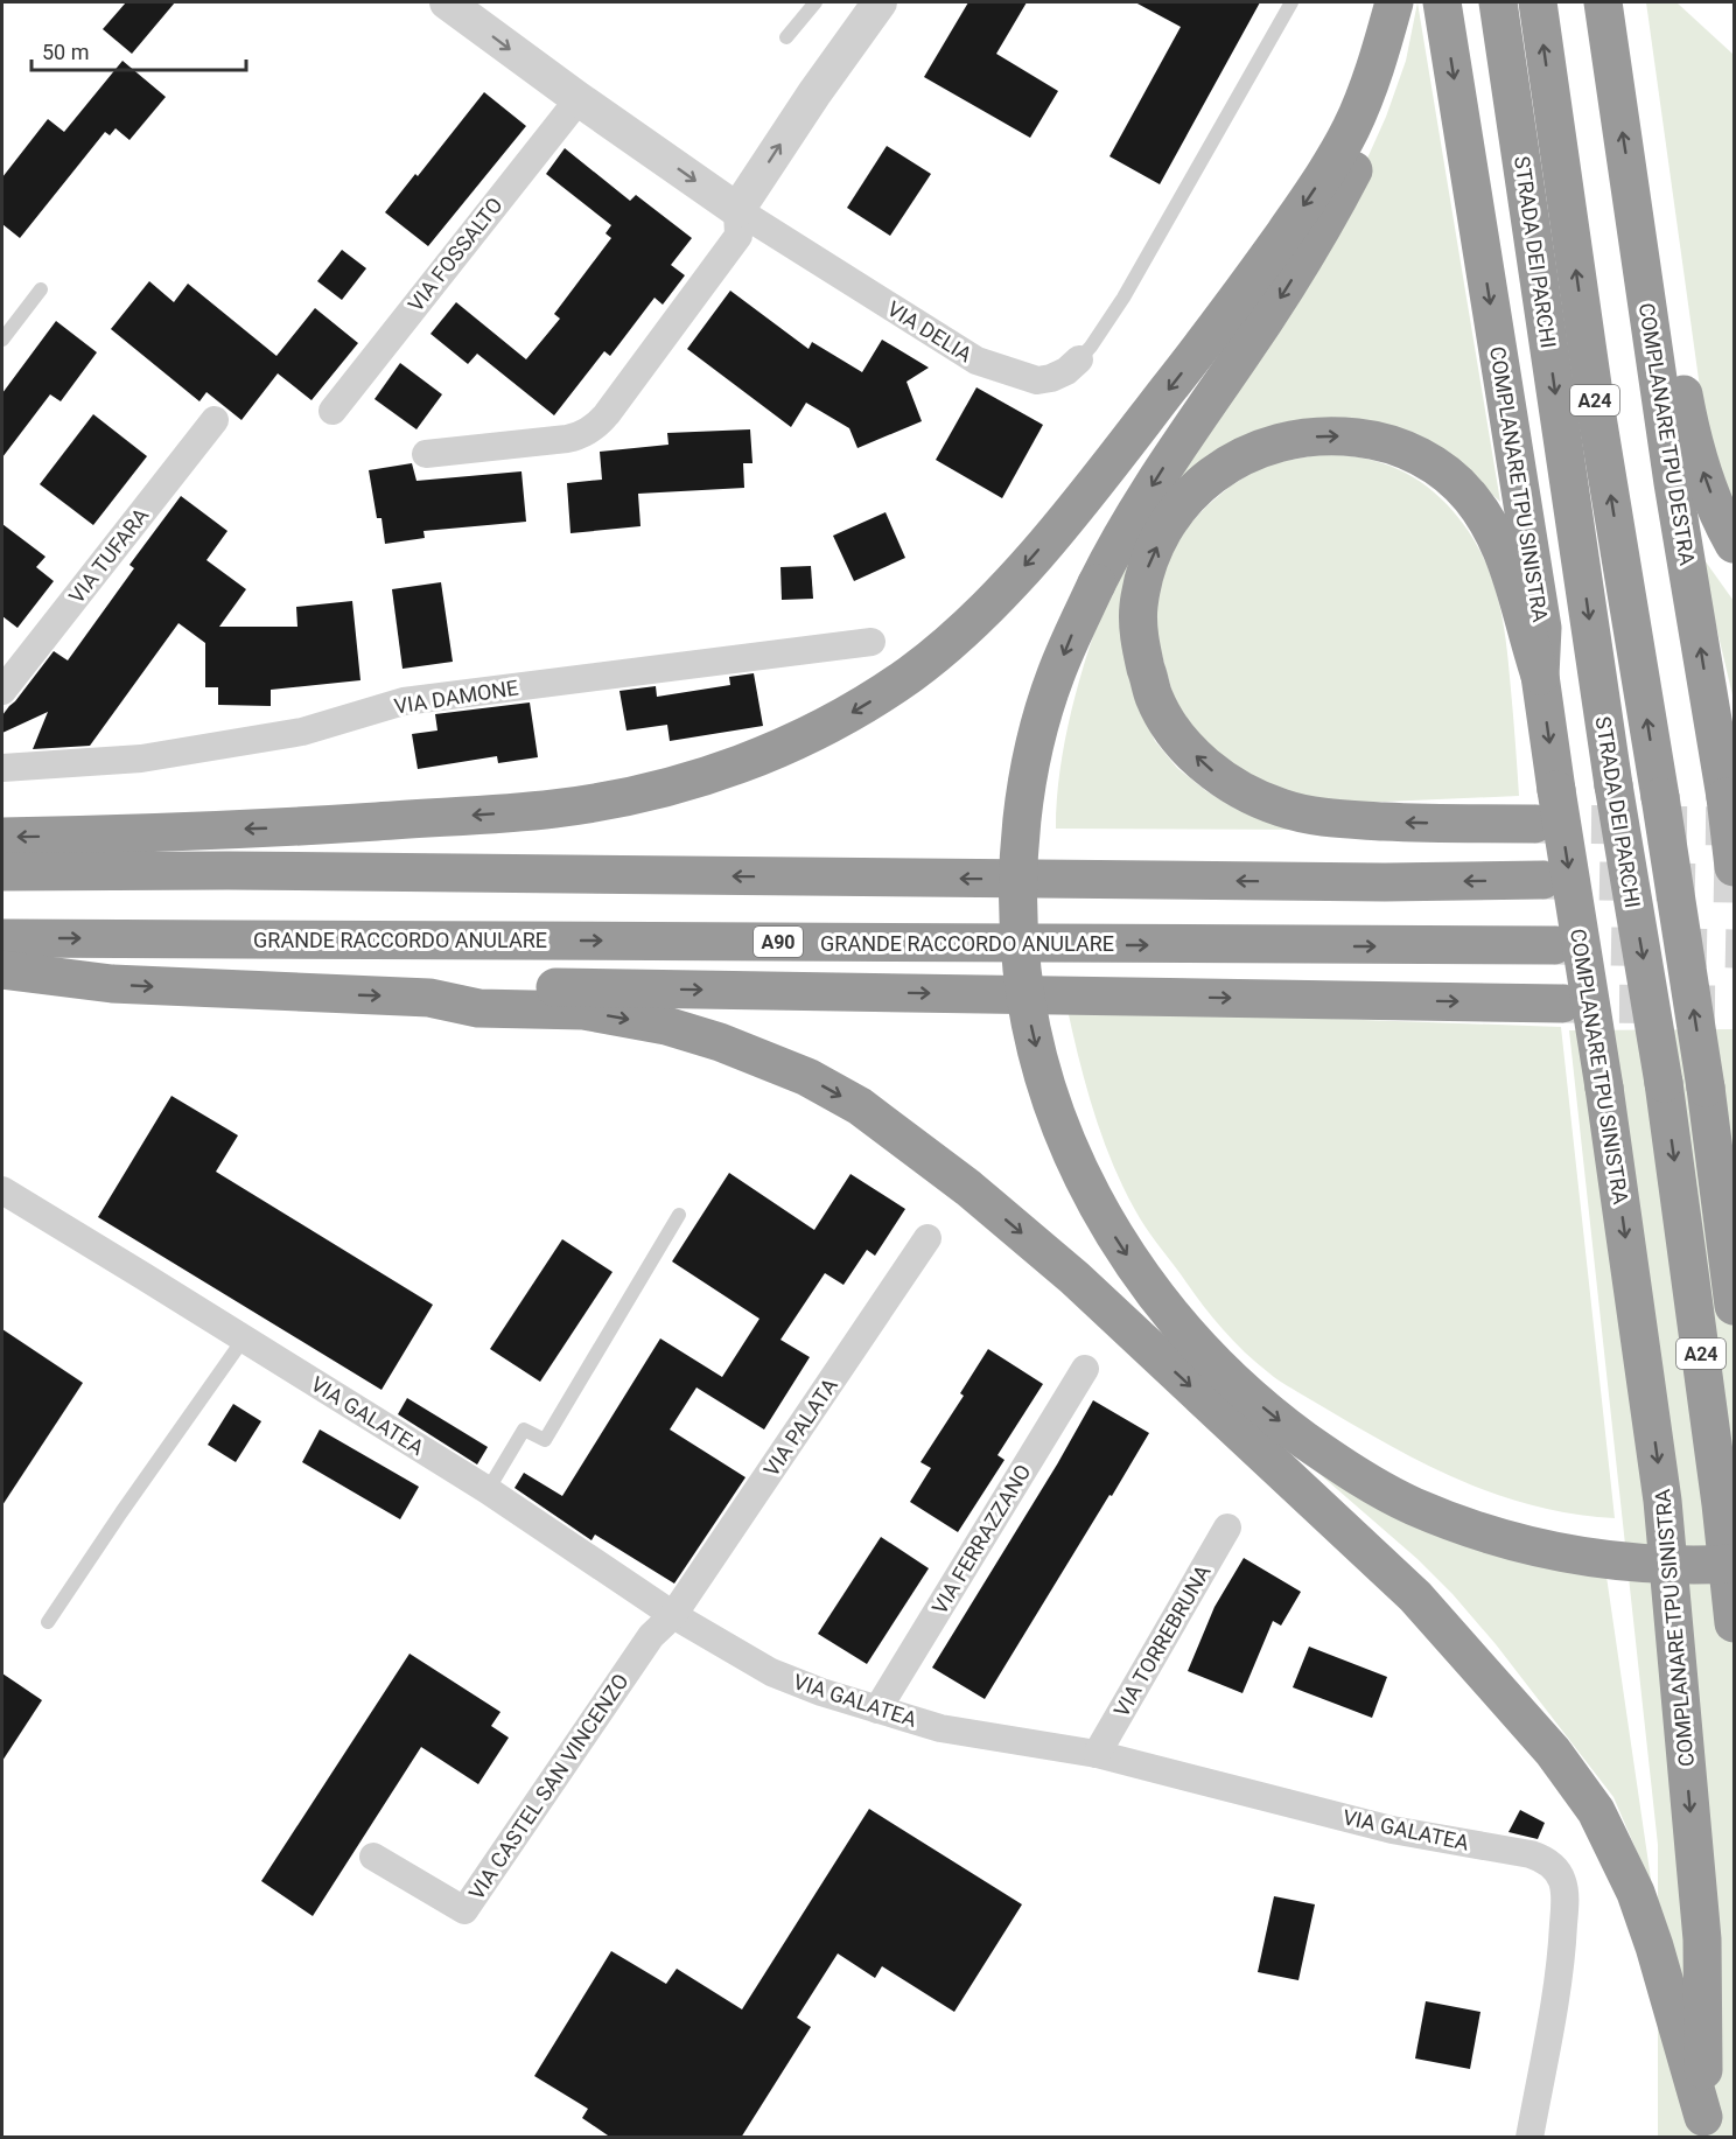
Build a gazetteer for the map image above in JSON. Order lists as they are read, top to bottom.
{
  "streets": {
    "highway": [
      "STRADA DEI PARCHI",
      "A24",
      "COMPLANARE TPU DESTRA",
      "COMPLANARE TPU SINISTRA",
      "GRANDE RACCORDO ANULARE",
      "A90"
    ],
    "street": [
      "VIA FOSSALTO",
      "VIA DELIA",
      "VIA TUFARA",
      "VIA DAMONE",
      "VIA GALATEA",
      "VIA PALATA",
      "VIA FERRAZZANO",
      "VIA TORREBRUNA",
      "VIA CASTEL SAN VINCENZO"
    ]
  },
  "crossings": [
    ["VIA FOSSALTO", "VIA DELIA"],
    ["VIA GALATEA", "VIA PALATA"],
    ["VIA GALATEA", "VIA FERRAZZANO"],
    ["VIA GALATEA", "VIA TORREBRUNA"],
    ["VIA GALATEA", "VIA CASTEL SAN VINCENZO"],
    ["VIA PALATA", "VIA CASTEL SAN VINCENZO"]
  ],
  "one_way": ["COMPLANARE TPU SINISTRA"],
  "scale_bar": "50 m"
}
